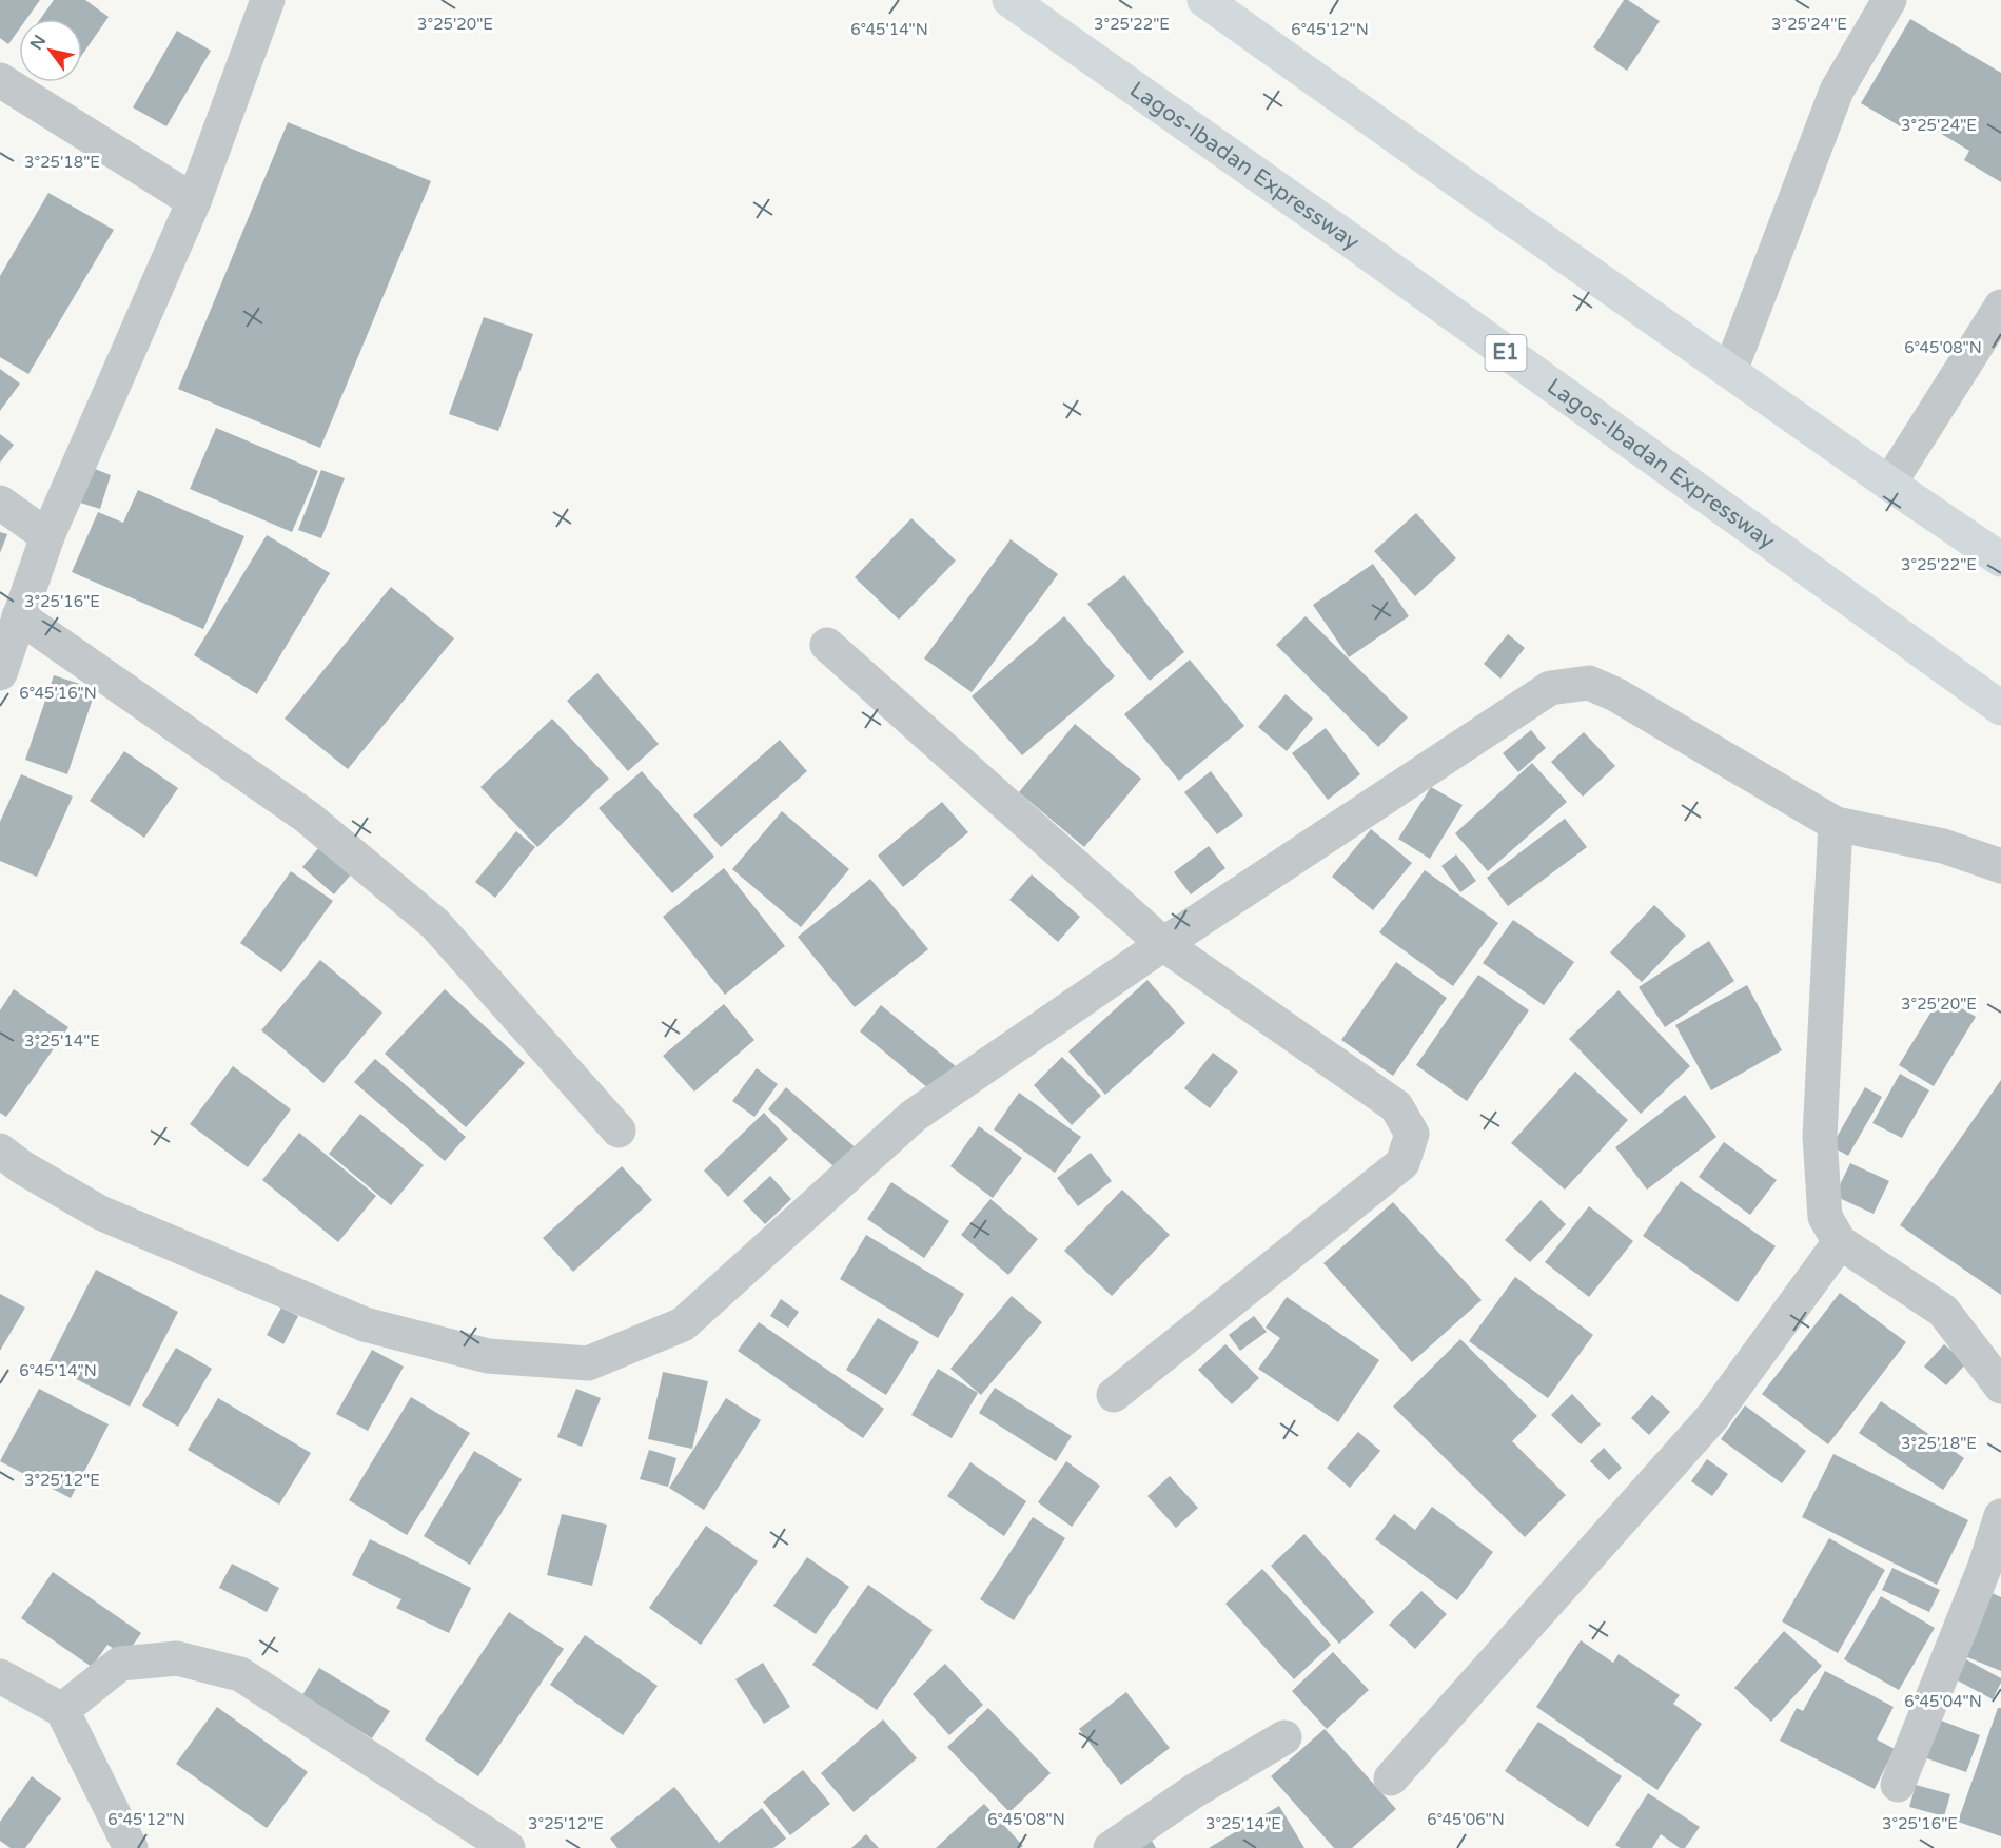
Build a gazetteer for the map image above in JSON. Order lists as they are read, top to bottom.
{
  "streets": {
    "highway": ["Lagos-Ibadan Expressway", "E1"]
  },
  "north": "top left",
  "coordinates": [
    "3°25'20\"E",
    "3°25'22\"E",
    "3°25'24\"E",
    "6°45'14\"N",
    "6°45'12\"N",
    "3°25'18\"E",
    "6°45'08\"N",
    "3°25'16\"E",
    "6°45'16\"N",
    "3°25'14\"E",
    "3°25'12\"E",
    "6°45'04\"N",
    "6°45'06\"N"
  ]
}
